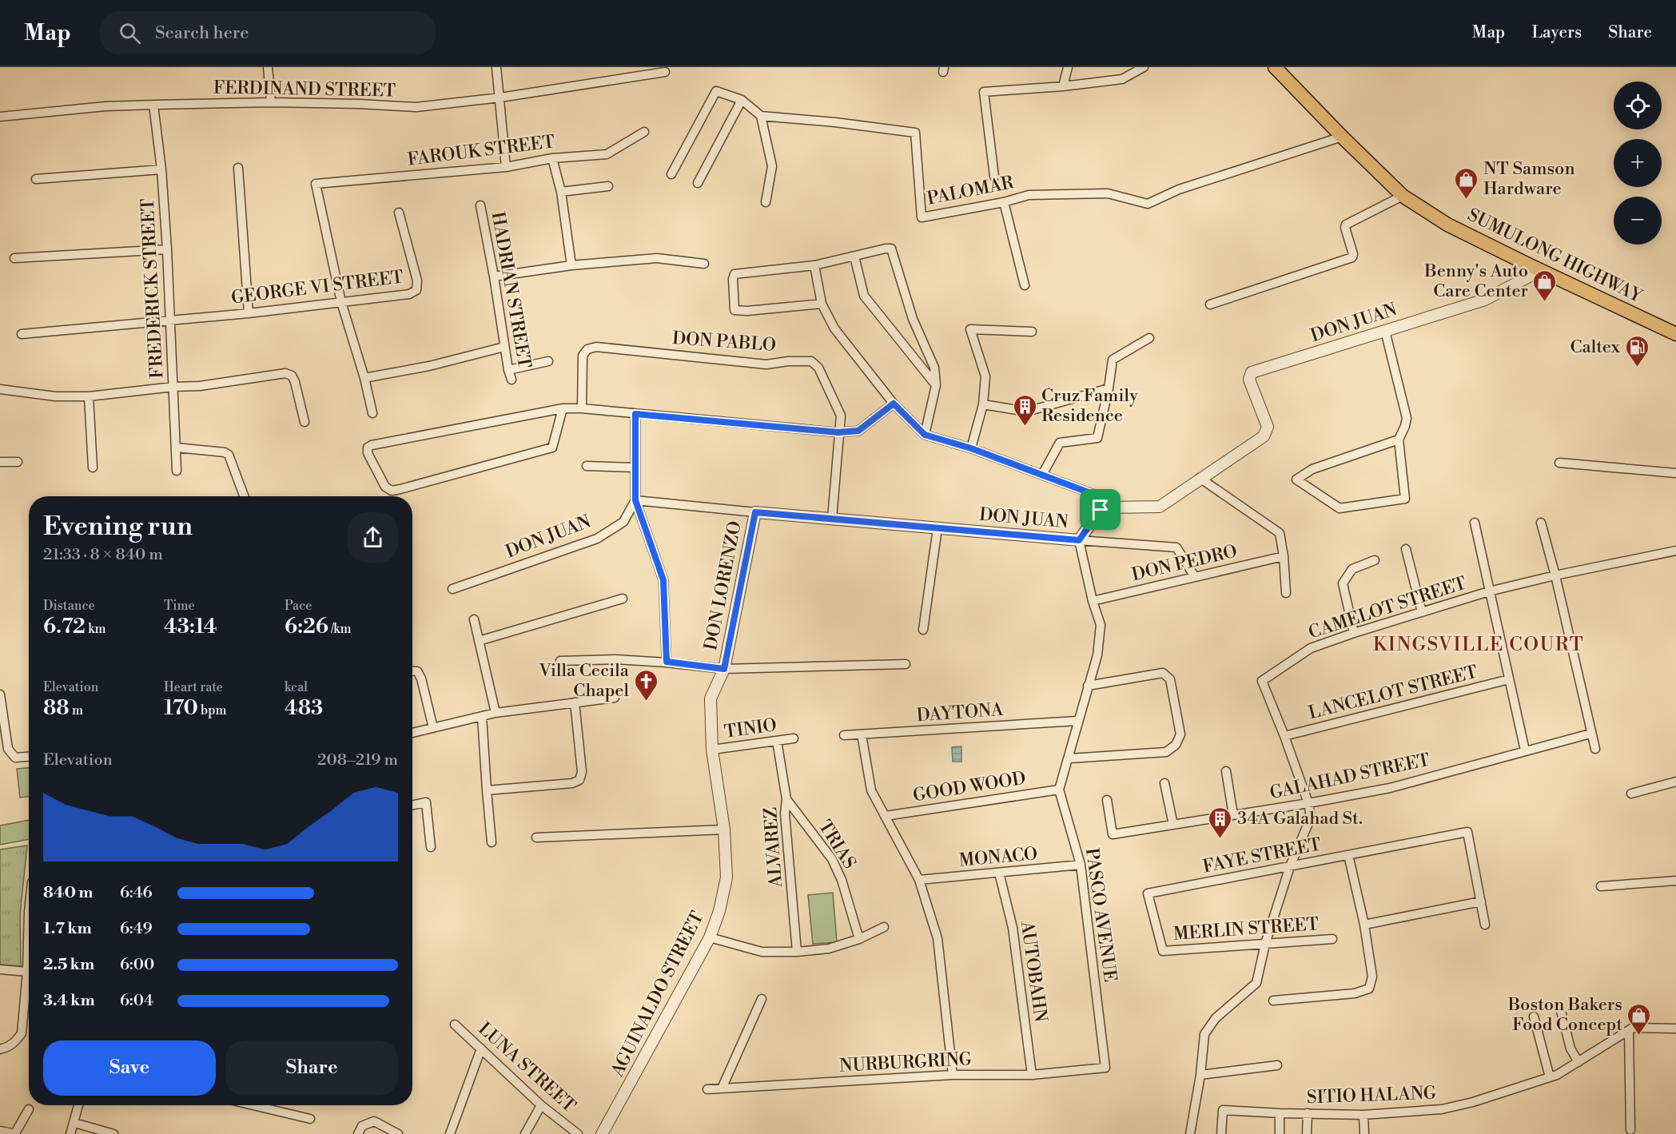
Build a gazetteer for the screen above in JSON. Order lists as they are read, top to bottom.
{
  "streets": {
    "main road": ["SUMULONG HIGHWAY"],
    "street": [
      "FERDINAND STREET",
      "FAROUK STREET",
      "PALOMAR",
      "GEORGE VI STREET",
      "FREDERICK STREET",
      "HADRIAN STREET",
      "DON JUAN",
      "DON PABLO",
      "DON PEDRO",
      "DON LORENZO",
      "CAMELOT STREET",
      "LANCELOT STREET",
      "DAYTONA",
      "TINIO",
      "GALAHAD STREET",
      "GOOD WOOD",
      "TRIAS",
      "ALVAREZ",
      "FAYE STREET",
      "MONACO",
      "PASCO AVENUE",
      "MERLIN STREET",
      "AUTOBAHN",
      "AGUINALDO STREET",
      "NURBURGRING",
      "LUNA STREET",
      "SITIO HALANG"
    ]
  },
  "crossings": [
    ["FERDINAND STREET", "FREDERICK STREET"],
    ["FAROUK STREET", "GEORGE VI STREET"],
    ["PALOMAR", "SUMULONG HIGHWAY"],
    ["SUMULONG HIGHWAY", "DON JUAN"],
    ["GEORGE VI STREET", "FREDERICK STREET"],
    ["DON JUAN", "DON PABLO"],
    ["DON JUAN", "DON LORENZO"],
    ["DON LORENZO", "TINIO"],
    ["DON LORENZO", "AGUINALDO STREET"],
    ["CAMELOT STREET", "LANCELOT STREET"],
    ["CAMELOT STREET", "GALAHAD STREET"],
    ["CAMELOT STREET", "FAYE STREET"],
    ["CAMELOT STREET", "MERLIN STREET"],
    ["TINIO", "ALVAREZ"],
    ["TINIO", "AGUINALDO STREET"],
    ["GOOD WOOD", "PASCO AVENUE"],
    ["TRIAS", "ALVAREZ"],
    ["FAYE STREET", "MERLIN STREET"],
    ["MONACO", "PASCO AVENUE"],
    ["MONACO", "AUTOBAHN"],
    ["PASCO AVENUE", "NURBURGRING"],
    ["AUTOBAHN", "NURBURGRING"]
  ],
  "districts": ["KINGSVILLE COURT"],
  "places": {
    "shop": ["NT Samson Hardware", "Benny's Auto Care Center", "Boston Bakers Food Concept"],
    "fuel station": ["Caltex"],
    "building": ["Cruz Family Residence", "34A Galahad St."],
    "church": ["Villa Cecila Chapel"]
  },
  "page": {
    "header": "Map",
    "search": "Search here",
    "nav": ["Map", "Layers", "Share"],
    "map_buttons": ["+", "−"],
    "heading": ["Evening run", "21:33 · 8 × 840 m"],
    "stats": [
      ["Distance", "6.72 km"],
      ["Time", "43:14"],
      ["Pace", "6:26 /km"],
      ["Elevation", "88 m"],
      ["Heart rate", "170 bpm"],
      ["kcal", "483"]
    ],
    "chart": ["Elevation", "208–219 m"],
    "list": [
      {
        "name": "840 m",
        "note": "6:46"
      },
      {
        "name": "1.7 km",
        "note": "6:49"
      },
      {
        "name": "2.5 km",
        "note": "6:00"
      },
      {
        "name": "3.4 km",
        "note": "6:04"
      }
    ],
    "buttons": ["Save", "Share"]
  }
}
